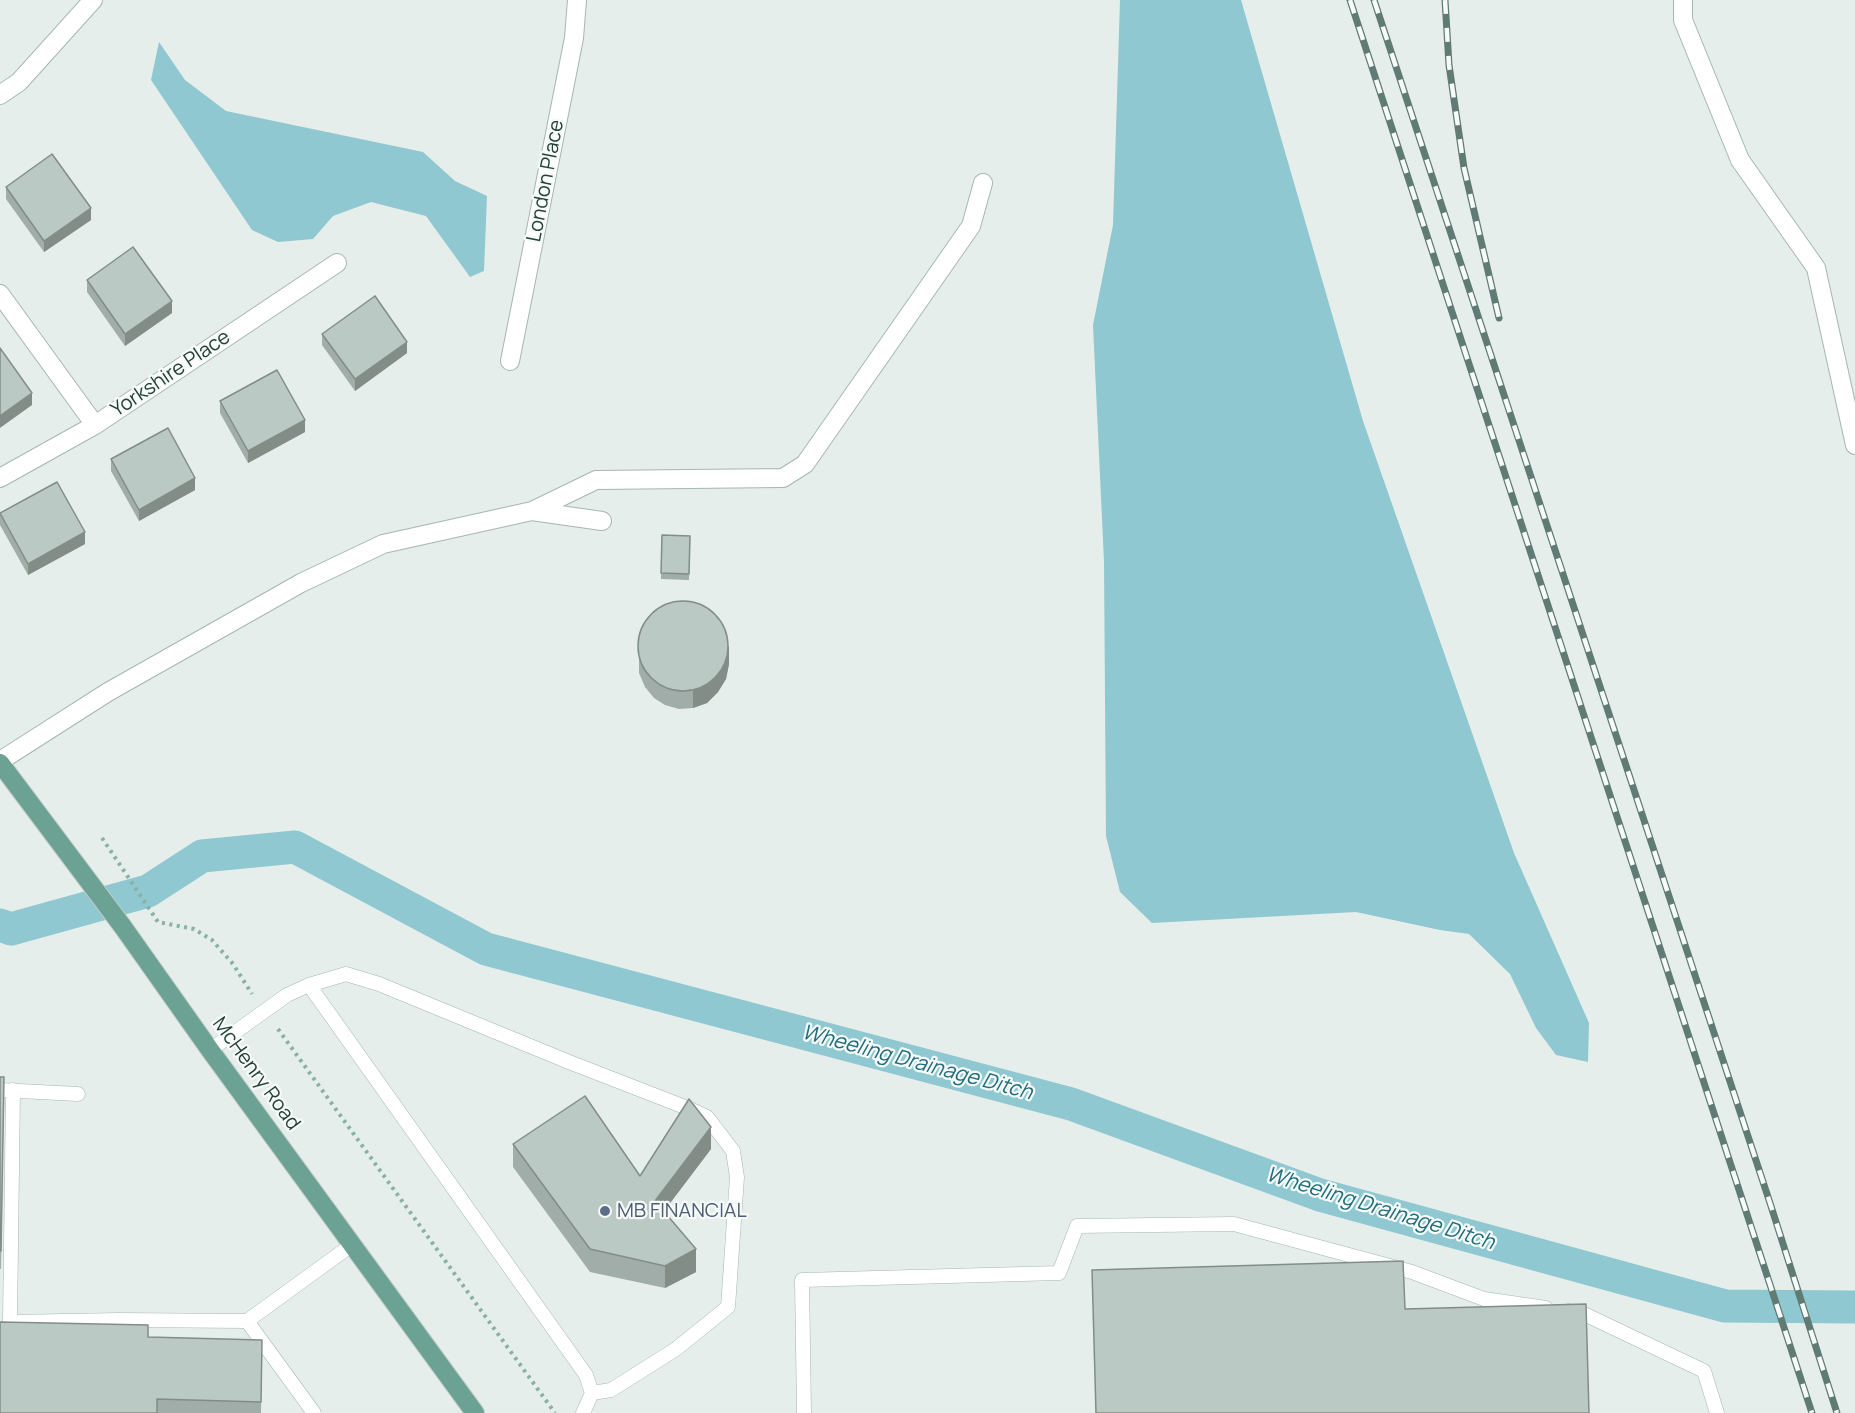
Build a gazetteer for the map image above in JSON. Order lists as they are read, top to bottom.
{
  "streets": {
    "main road": ["McHenry Road"],
    "street": ["London Place", "Yorkshire Place"]
  },
  "water": ["Wheeling Drainage Ditch"],
  "places": ["MB FINANCIAL"]
}
